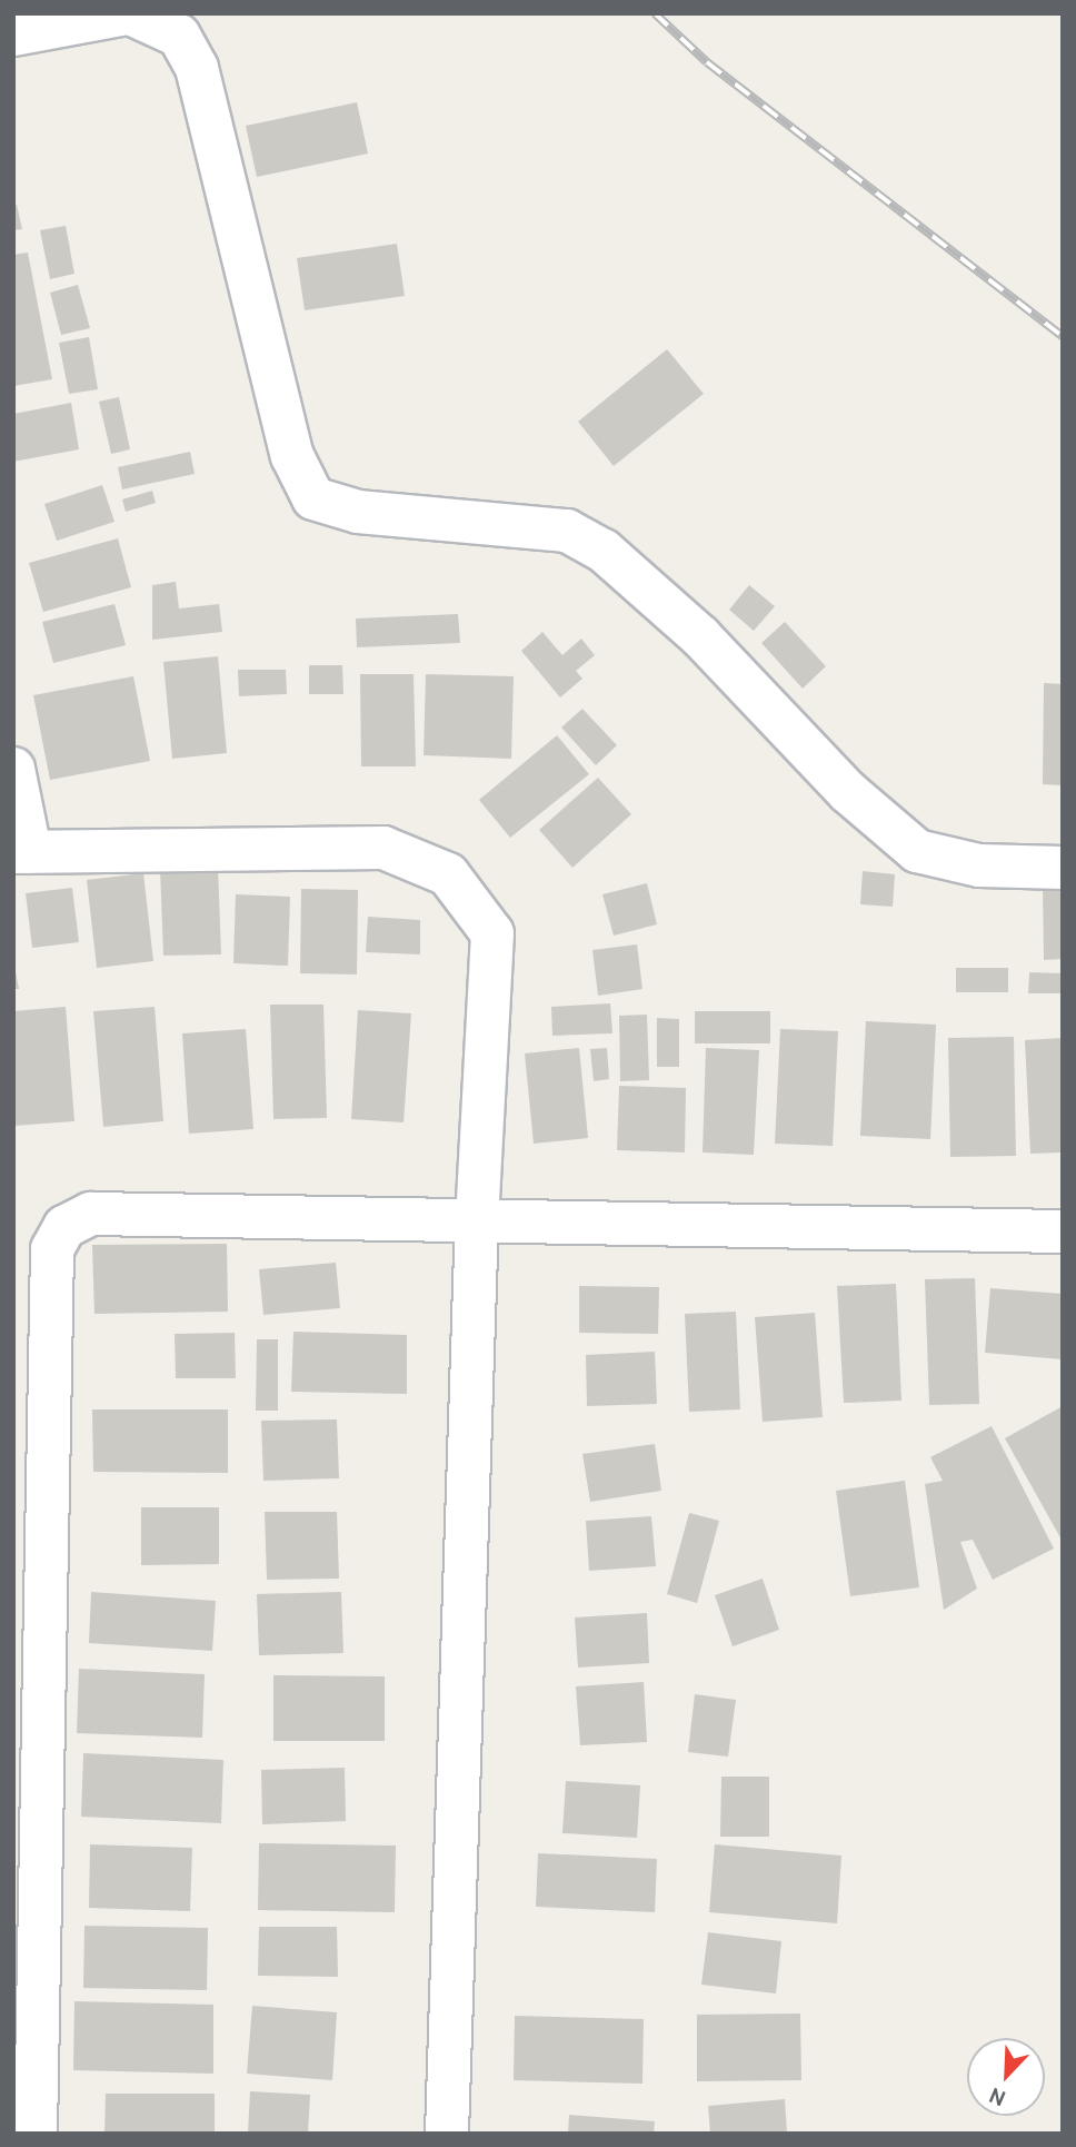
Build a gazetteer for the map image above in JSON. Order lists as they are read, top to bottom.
{
  "north": "bottom left"
}
